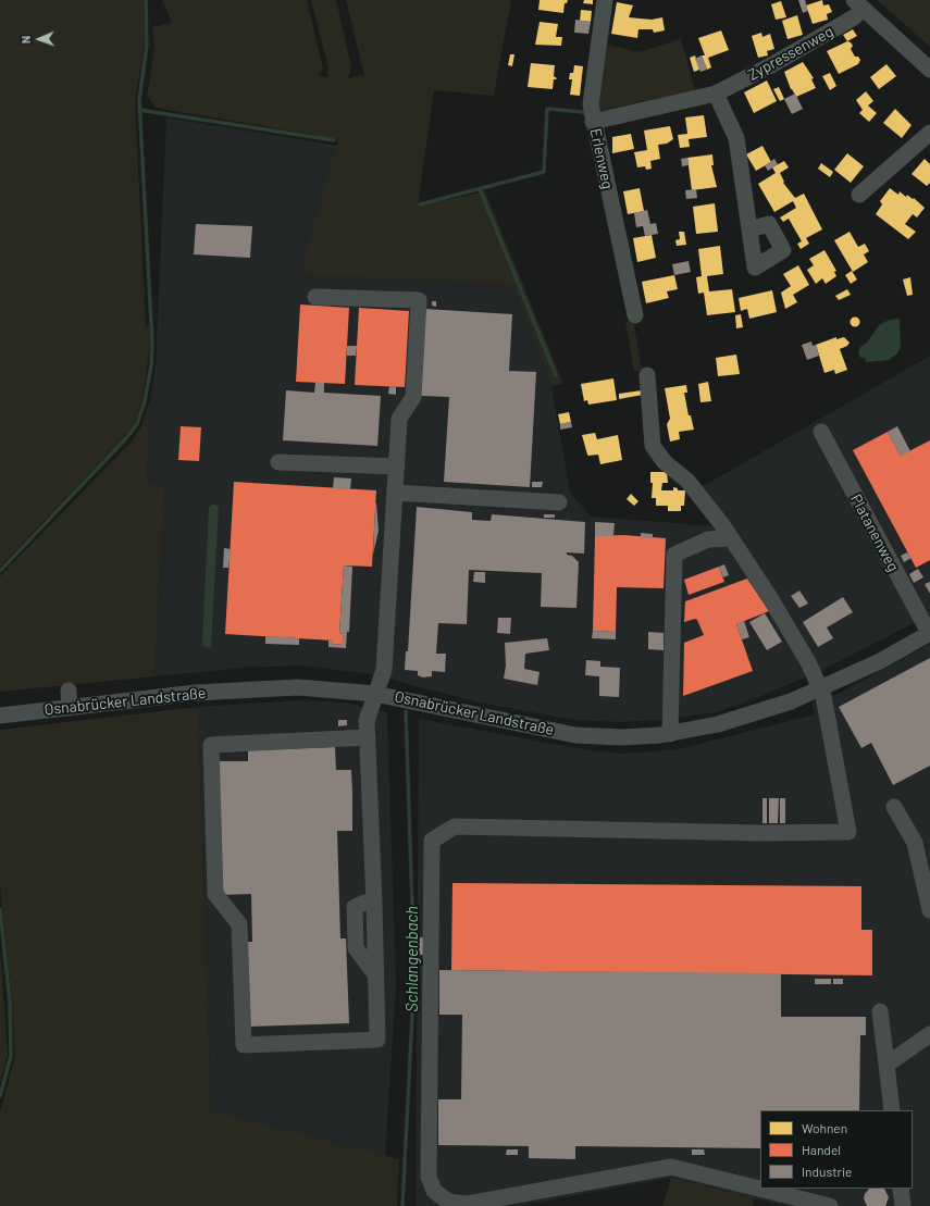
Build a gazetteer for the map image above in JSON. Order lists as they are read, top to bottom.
{
  "streets": {
    "street": [
      "Zypressenweg",
      "Erlenweg",
      "Platanenweg",
      "Osnabrücker Landstraße"
    ]
  },
  "crossings": [
    ["Zypressenweg", "Erlenweg"],
    ["Platanenweg", "Osnabrücker Landstraße"]
  ],
  "water": ["Schlangenbach"],
  "legend": ["Wohnen", "Handel", "Industrie"],
  "north": "left"
}
